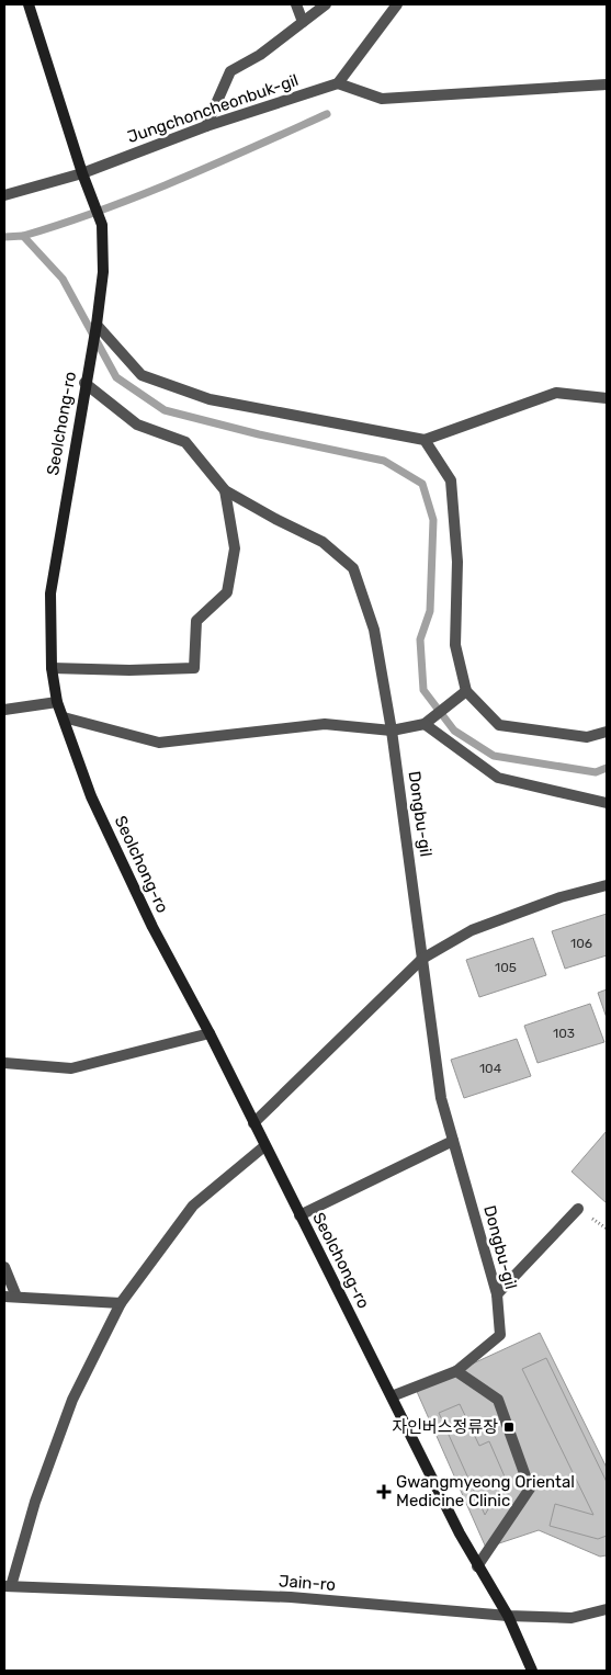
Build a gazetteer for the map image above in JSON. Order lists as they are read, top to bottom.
{
  "streets": {
    "main road": ["Seolchong-ro"],
    "street": ["Jungchoncheonbuk-gil", "Dongbu-gil", "Jain-ro"]
  },
  "crossings": [
    ["Jungchoncheonbuk-gil", "Seolchong-ro"],
    ["Seolchong-ro", "Dongbu-gil"],
    ["Seolchong-ro", "Jain-ro"]
  ],
  "places": {
    "transit": ["자인버스정류장"],
    "health": ["Gwangmyeong Oriental Medicine Clinic"]
  },
  "house_numbers": [
    "106",
    "105",
    "103",
    "104"
  ]
}
